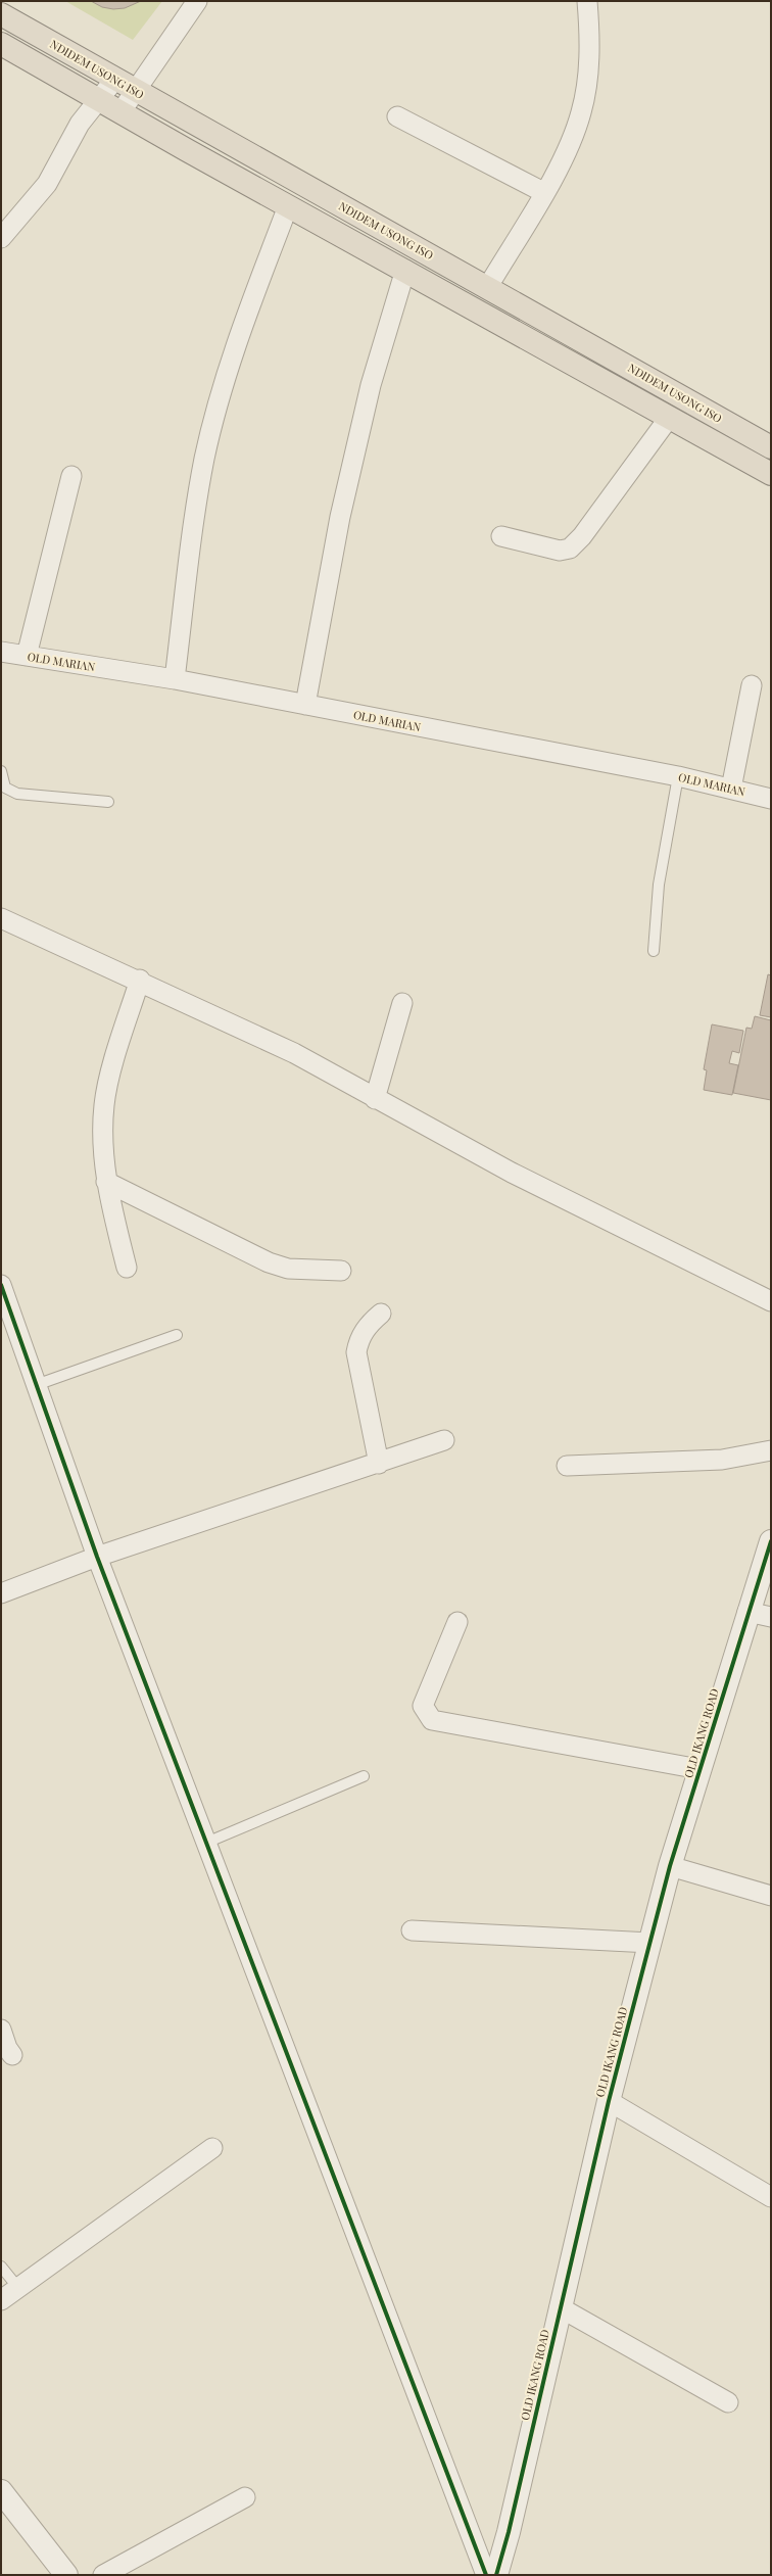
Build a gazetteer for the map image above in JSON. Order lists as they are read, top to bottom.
{
  "streets": {
    "highway": ["NDIDEM USONG ISO"],
    "street": ["OLD MARIAN", "OLD IKANG ROAD"]
  }
}
